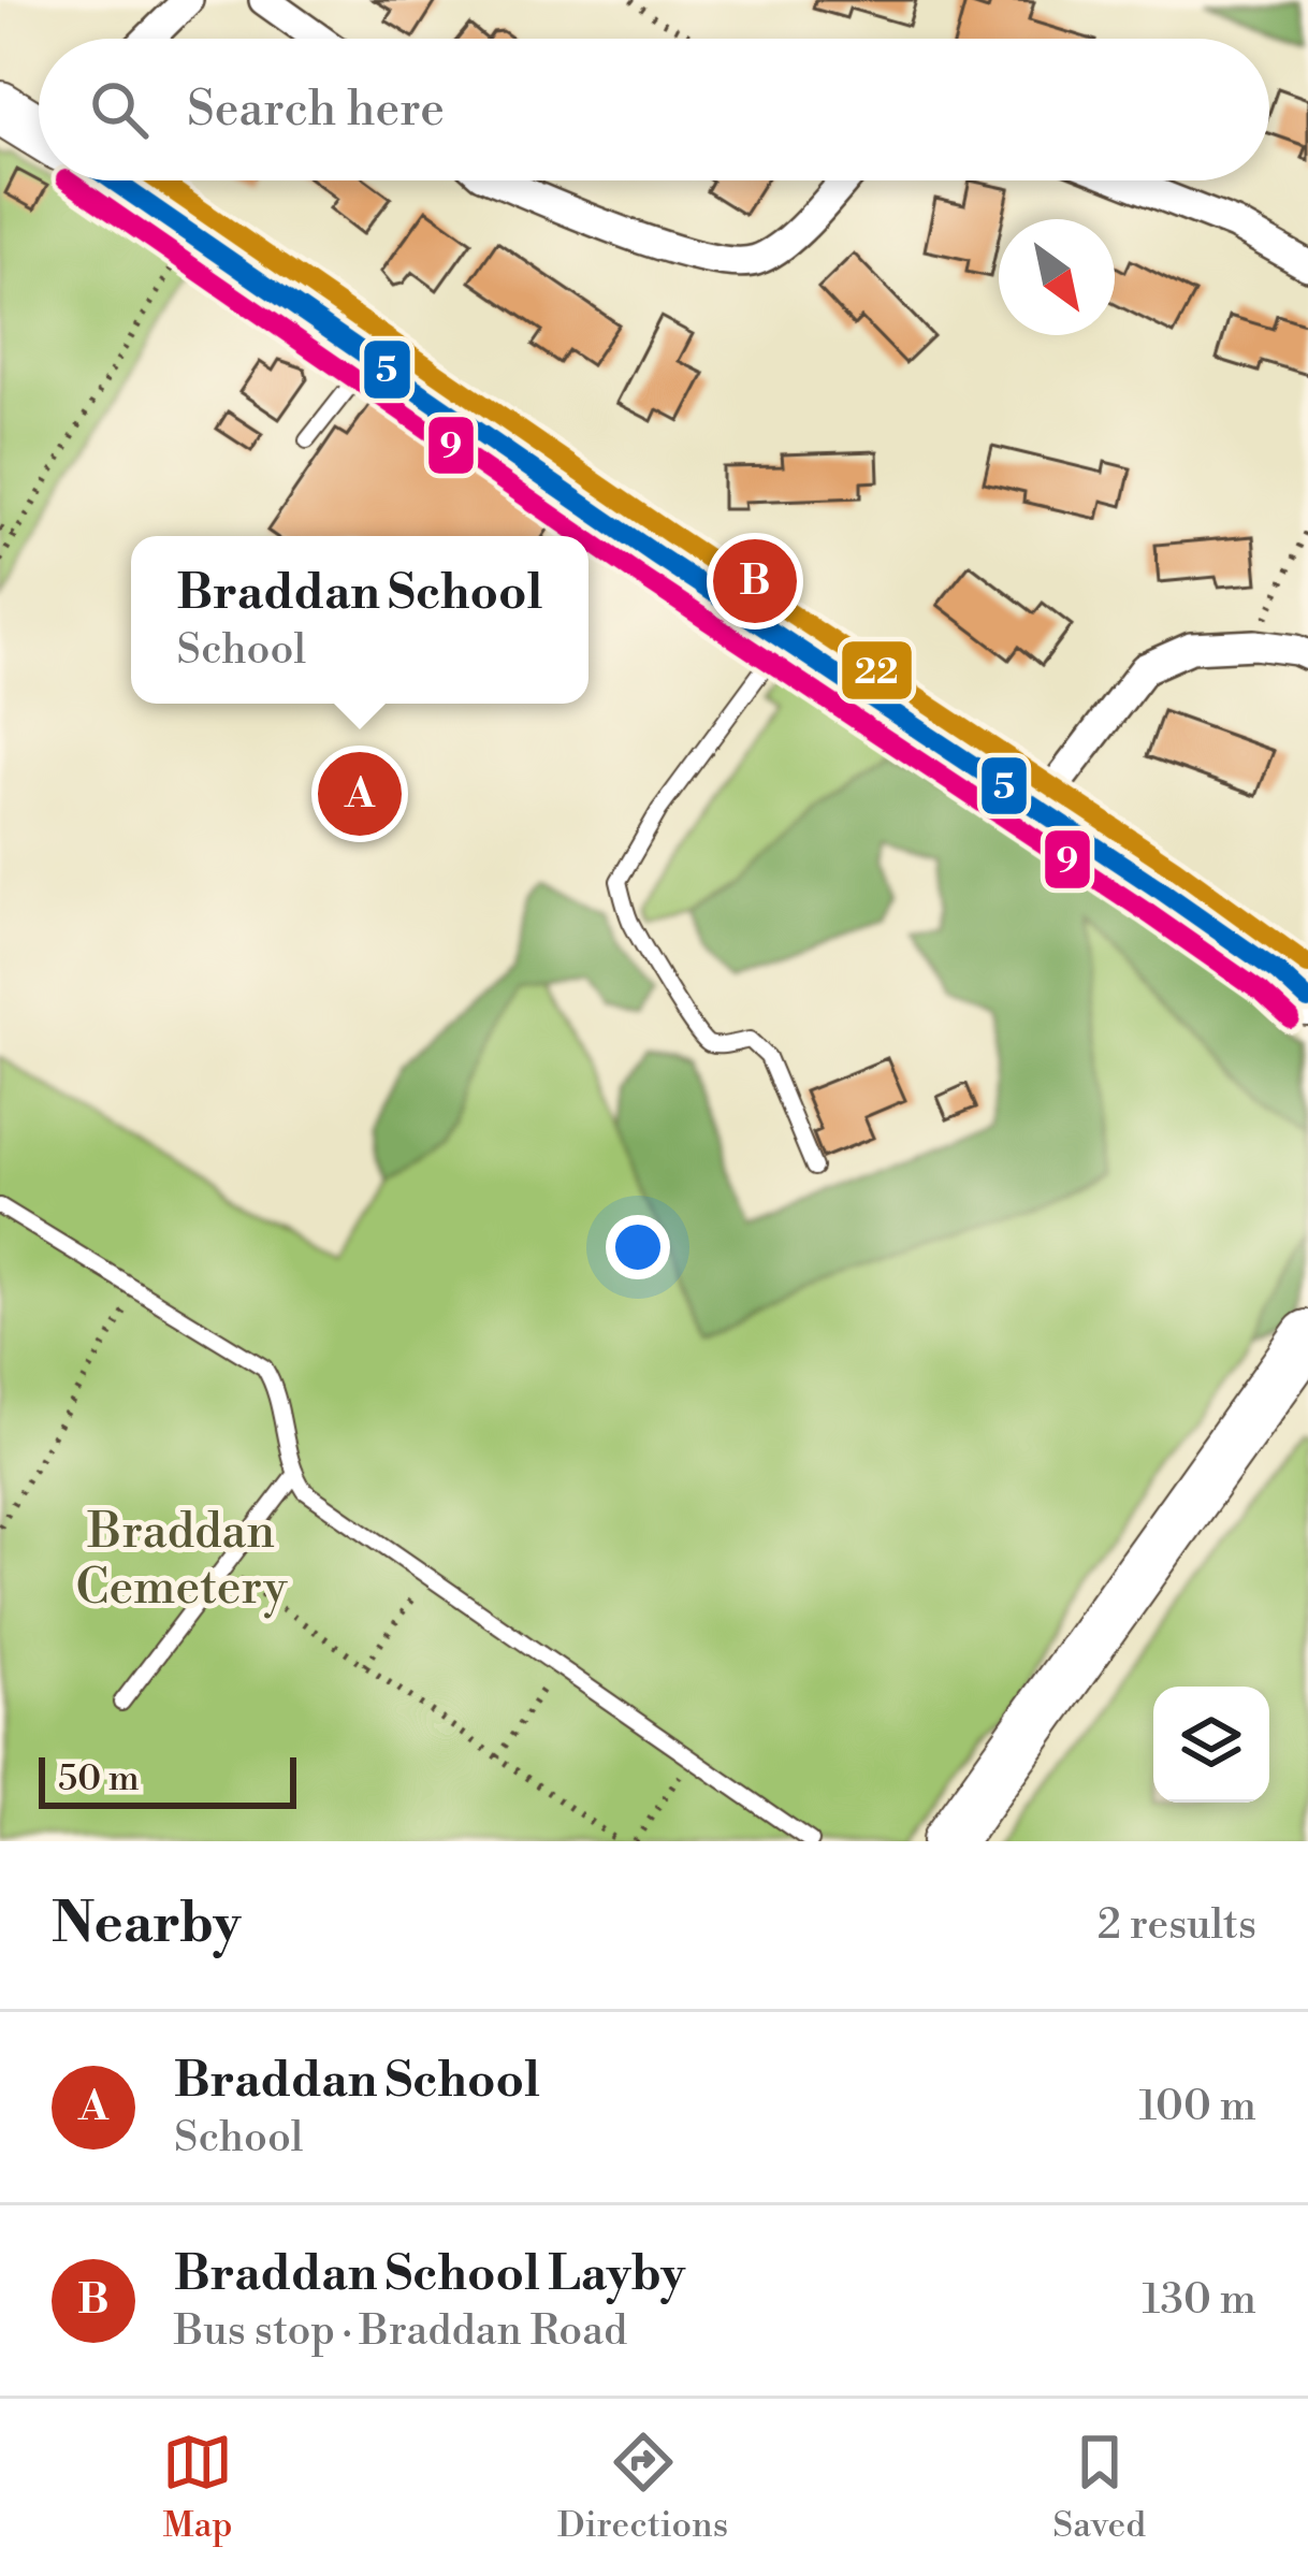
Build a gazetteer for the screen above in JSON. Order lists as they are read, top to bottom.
{
  "parks": ["Braddan Cemetery"],
  "lines": ["transit line 5", "transit line 9", "transit line 22"],
  "scale_bar": "50 m",
  "north": "bottom right",
  "page": {
    "search": "Search here",
    "pins": ["B", "A"],
    "popup": ["Braddan School", "School"],
    "scale": "50 m",
    "heading": ["Nearby", "2 results"],
    "list": [
      {
        "mark": "A",
        "name": "Braddan School",
        "note": "School",
        "value": "100 m"
      },
      {
        "mark": "B",
        "name": "Braddan School Layby",
        "note": "Bus stop · Braddan Road",
        "value": "130 m"
      }
    ],
    "nav": ["Map", "Directions", "Saved"]
  }
}
